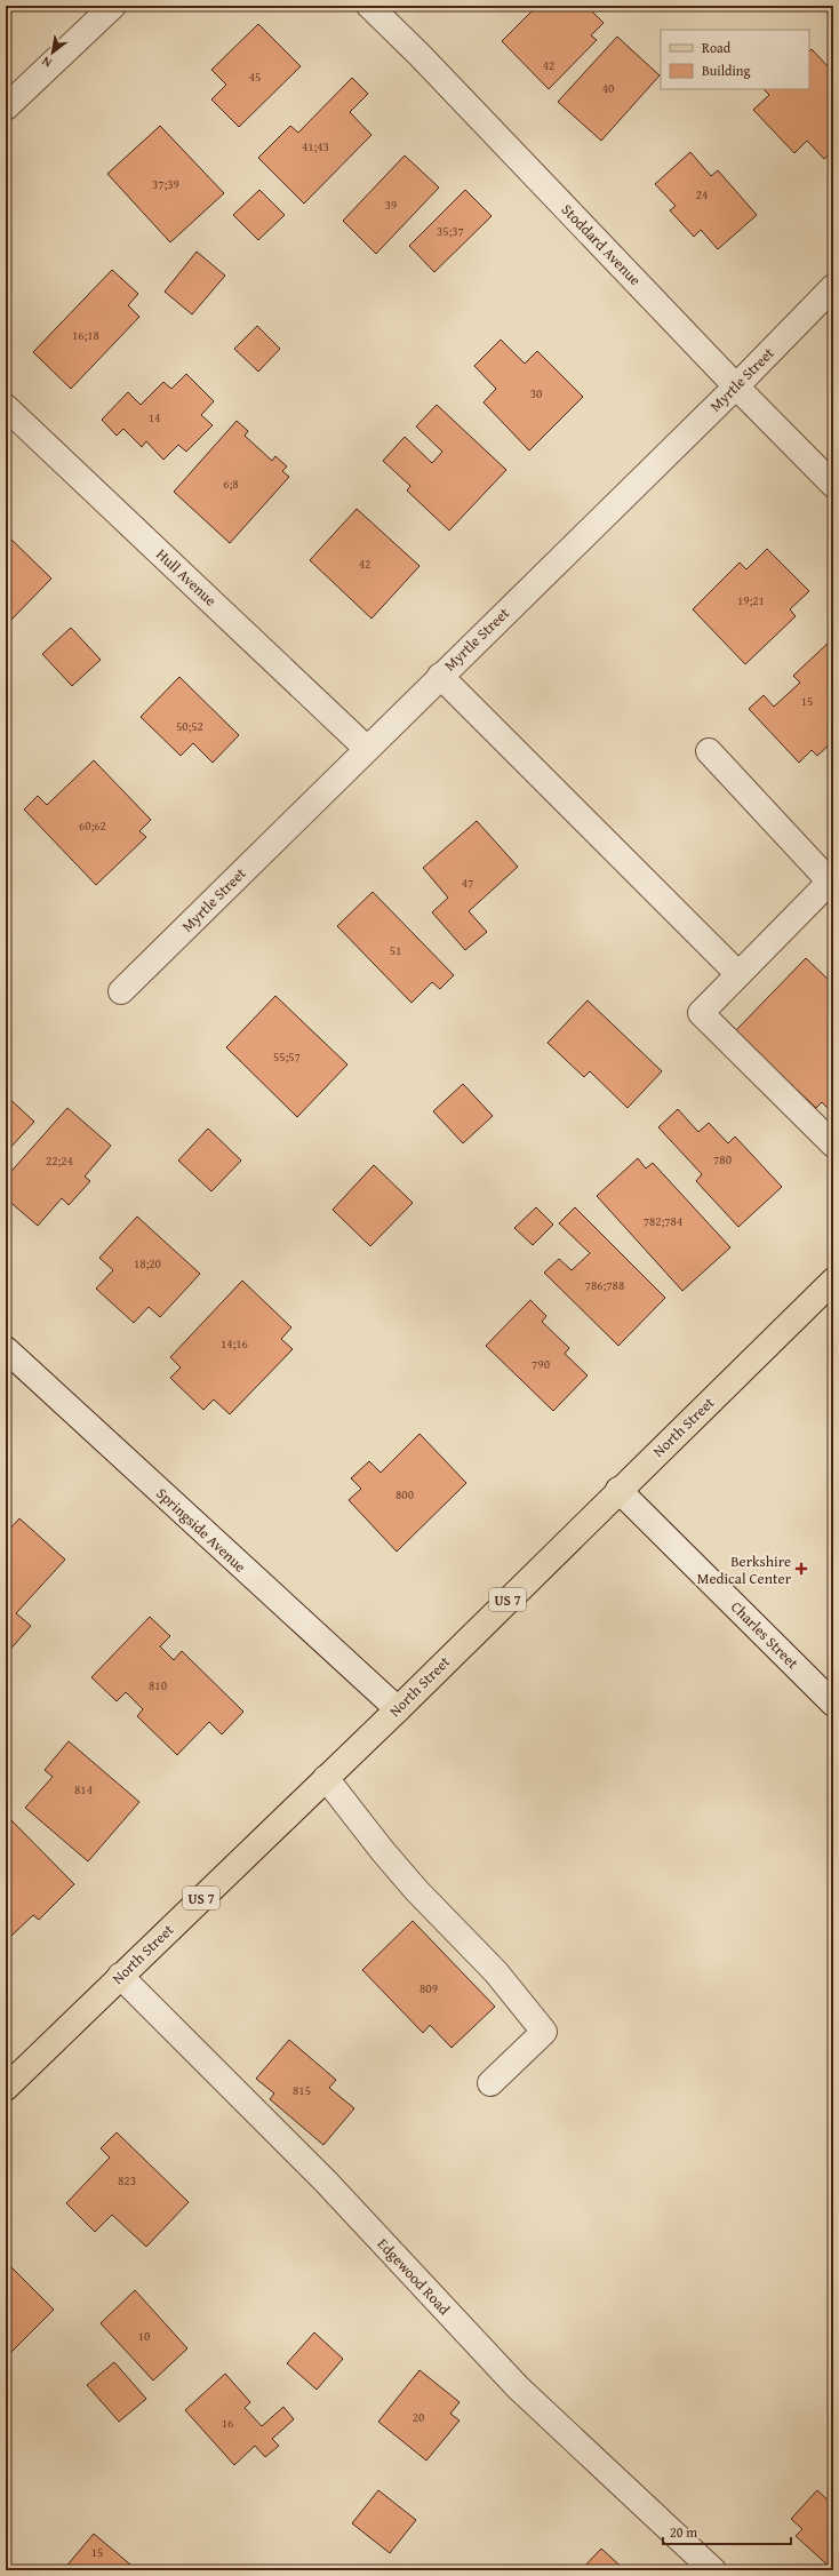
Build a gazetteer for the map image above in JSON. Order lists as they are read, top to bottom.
{
  "streets": {
    "main road": ["North Street", "US 7"],
    "street": [
      "Stoddard Avenue",
      "Myrtle Street",
      "Hull Avenue",
      "Springside Avenue",
      "Charles Street",
      "Edgewood Road"
    ]
  },
  "crossings": [
    ["Stoddard Avenue", "Myrtle Street"],
    ["Myrtle Street", "Hull Avenue"],
    ["North Street", "Springside Avenue"],
    ["North Street", "Charles Street"],
    ["North Street", "Edgewood Road"]
  ],
  "places": {
    "health": ["Berkshire Medical Center"]
  },
  "house_numbers": [
    "42",
    "45",
    "40",
    "41;43",
    "37;39",
    "24",
    "39",
    "35;37",
    "16;18",
    "30",
    "14",
    "6;8",
    "42",
    "19;21",
    "15",
    "50;52",
    "60;62",
    "47",
    "51",
    "55;57",
    "780",
    "22;24",
    "782;784",
    "18;20",
    "786;788",
    "14;16",
    "790",
    "800",
    "810",
    "814",
    "809",
    "815",
    "823",
    "10",
    "20",
    "16",
    "15"
  ],
  "legend": ["Road", "Building"],
  "scale_bar": "20 m",
  "north": "bottom left"
}
